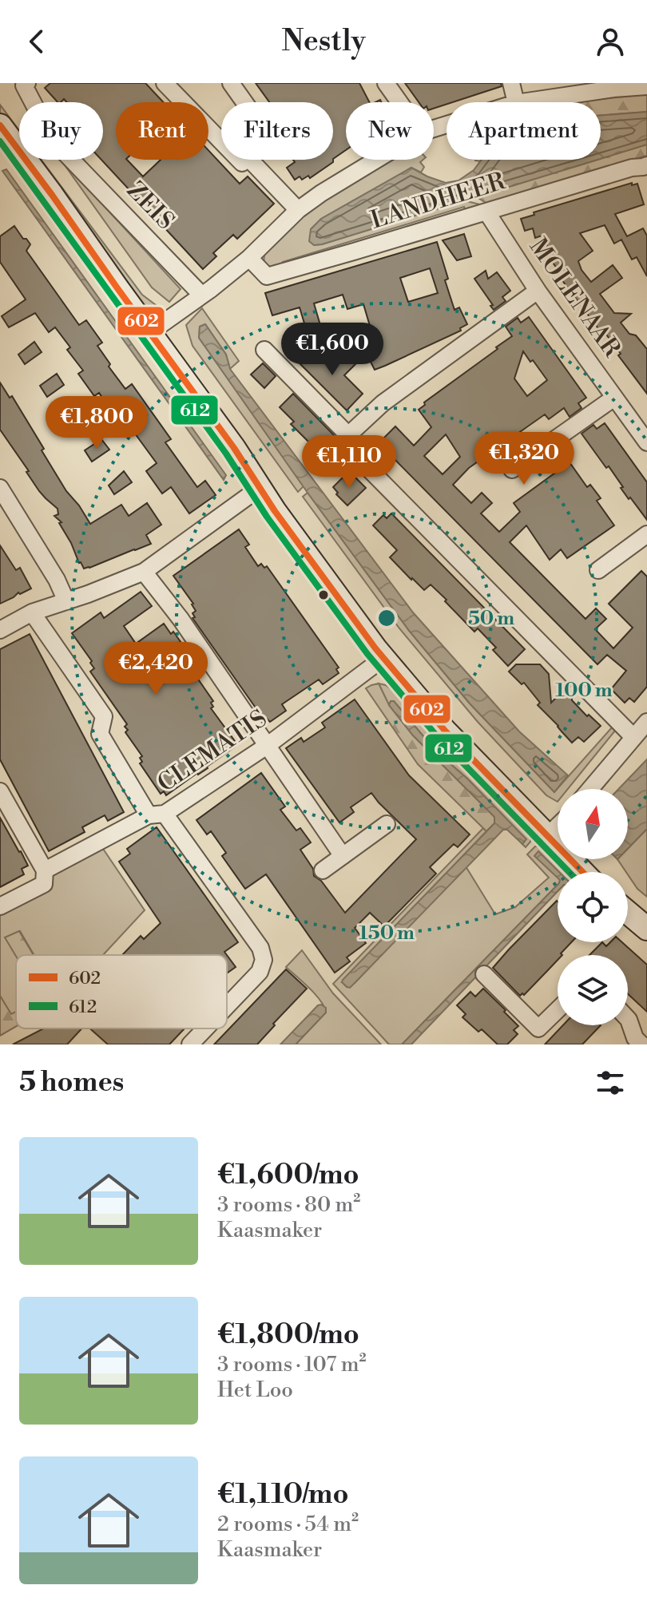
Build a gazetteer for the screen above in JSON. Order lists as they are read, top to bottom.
{
  "streets": {
    "street": [
      "LANDHEER",
      "ZEIS",
      "MOLENAAR",
      "CLEMATIS"
    ]
  },
  "crossings": [
    ["LANDHEER", "MOLENAAR"]
  ],
  "lines": ["transit line 602", "transit line 612"],
  "legend": ["602", "612"],
  "north": "top",
  "page": {
    "header": "Nestly",
    "chip": [
      "Buy",
      "Rent",
      "Filters",
      "New",
      "Apartment"
    ],
    "price": [
      "€1,600",
      "€1,800",
      "€1,320",
      "€1,110",
      "€2,420"
    ],
    "heading": "5 homes",
    "list": [
      {
        "name": "€1,600/mo",
        "note": "3 rooms · 80 m² · Kaasmaker"
      },
      {
        "name": "€1,800/mo",
        "note": "3 rooms · 107 m² · Het Loo"
      },
      {
        "name": "€1,110/mo",
        "note": "2 rooms · 54 m² · Kaasmaker"
      }
    ]
  },
  "rings": ["50 m", "100 m", "150 m"]
}
